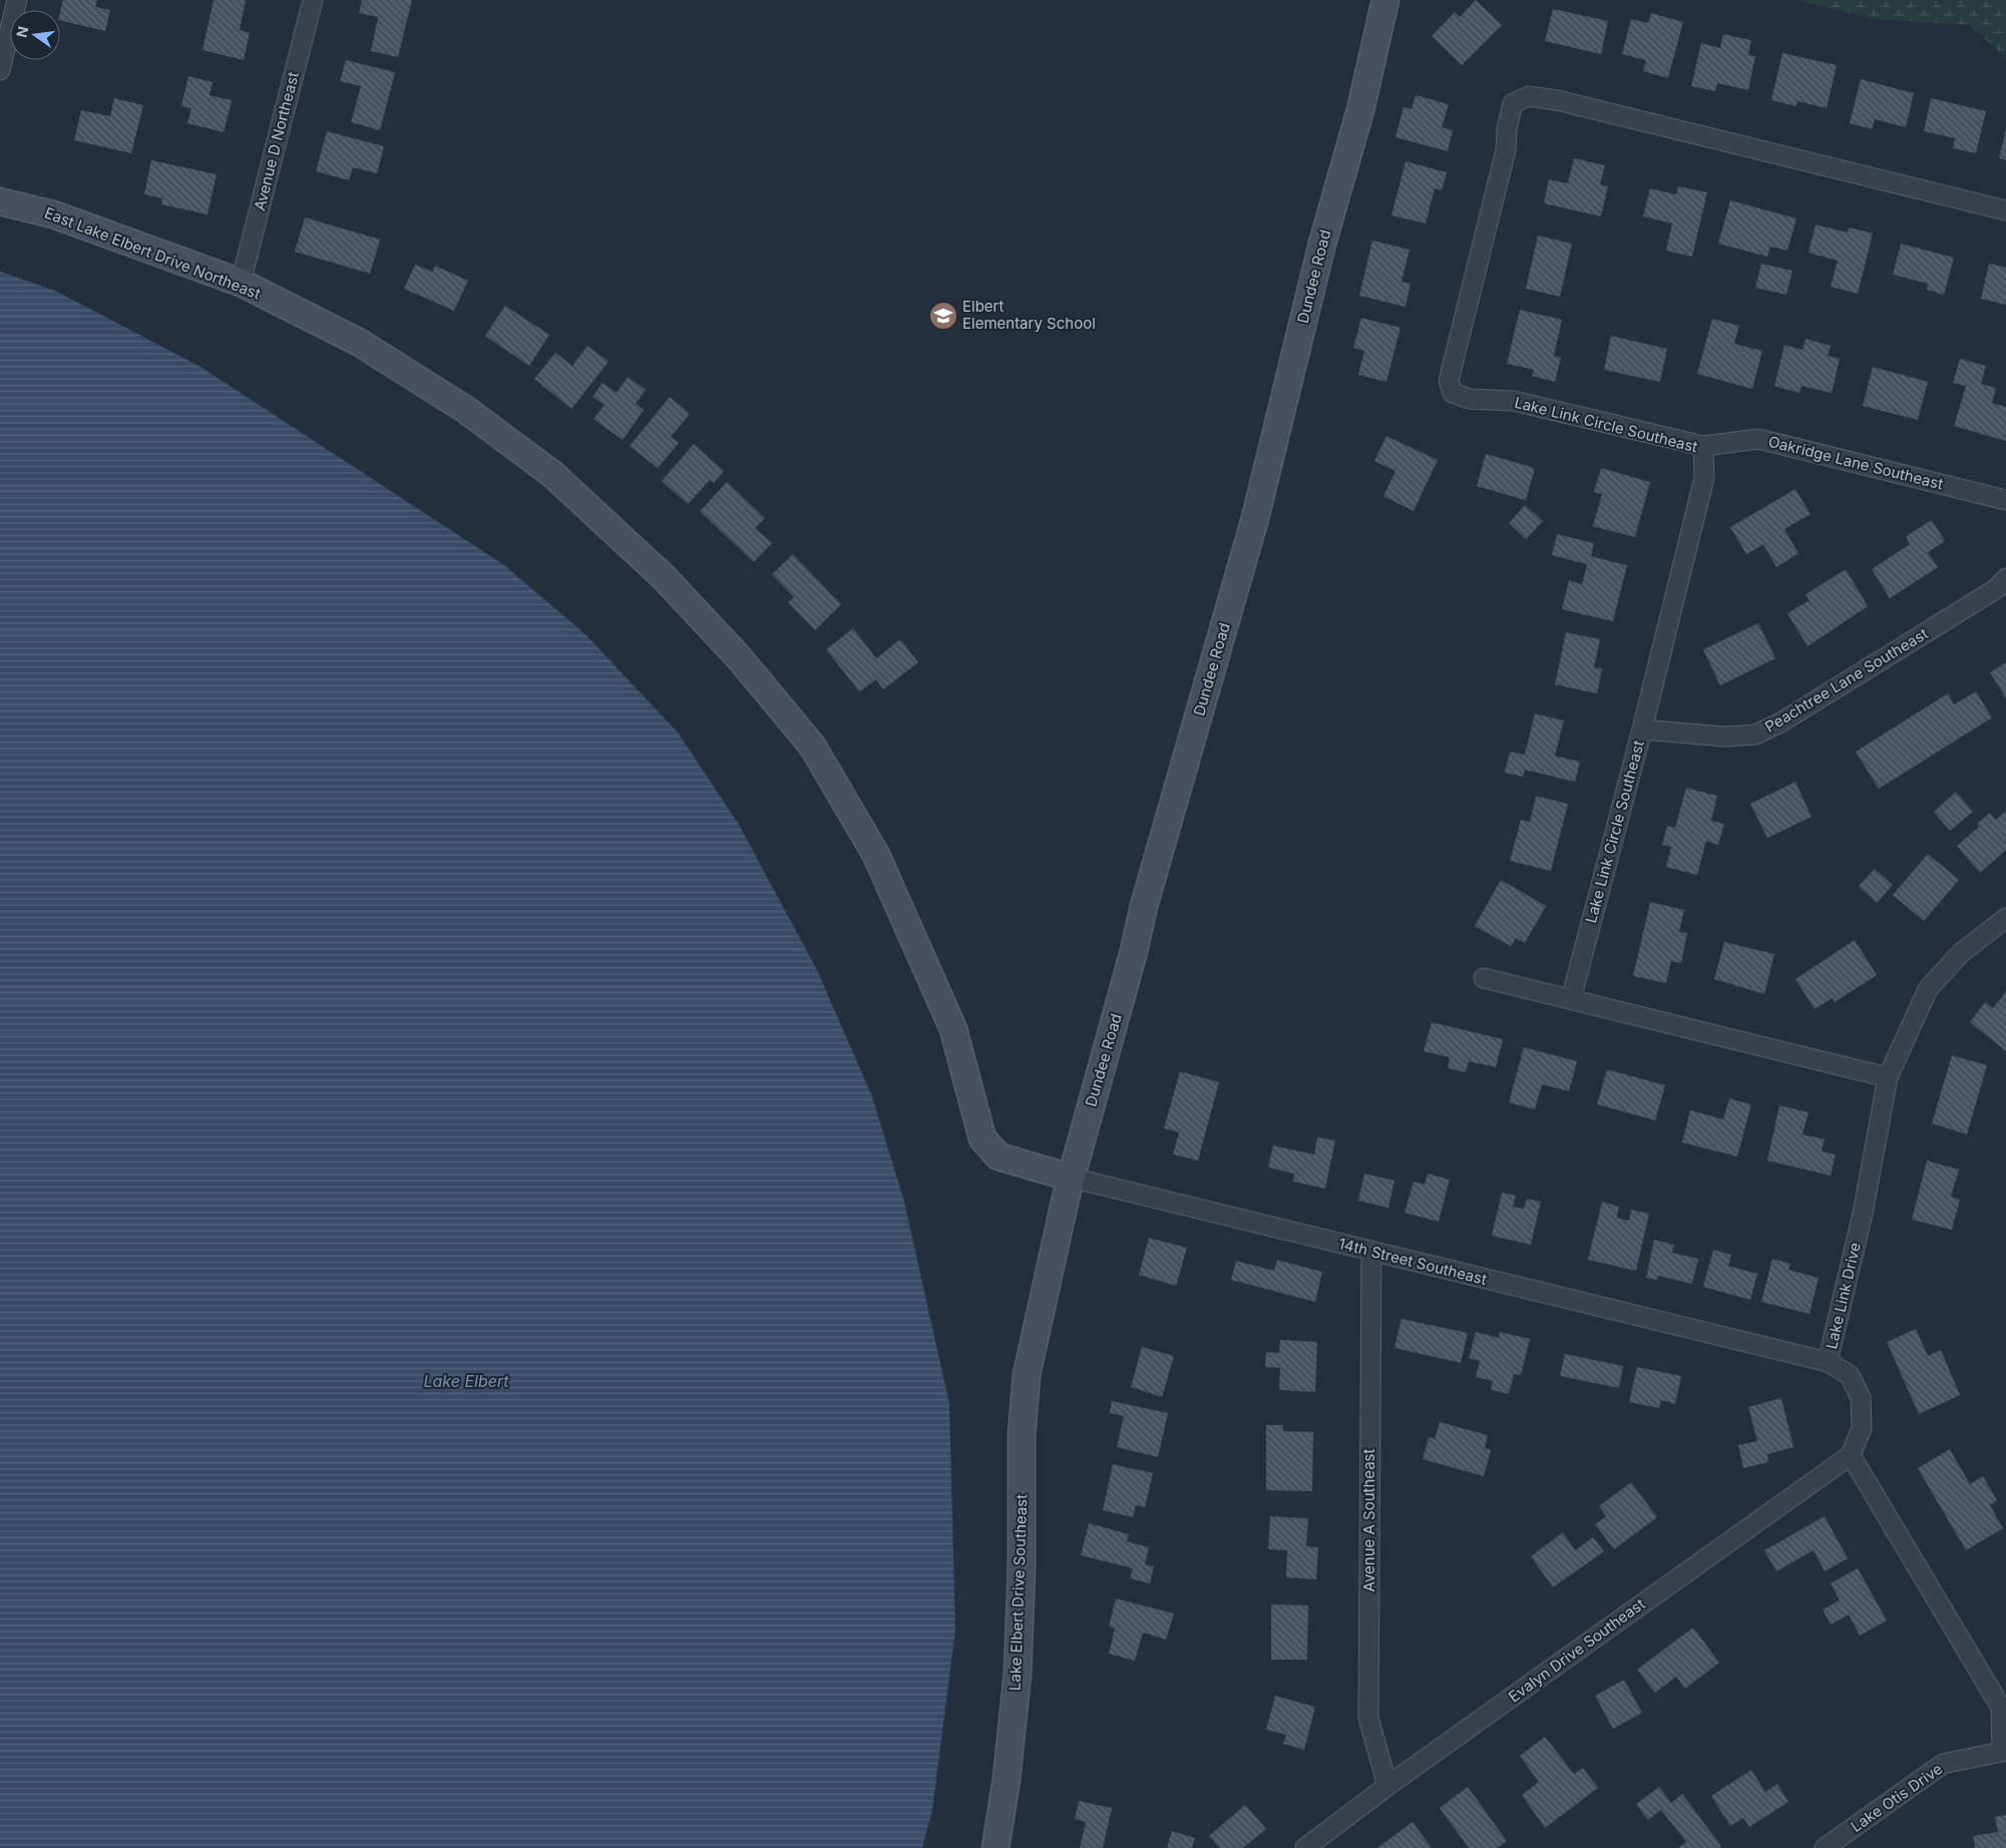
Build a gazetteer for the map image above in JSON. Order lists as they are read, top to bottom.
{
  "streets": {
    "main road": [
      "East Lake Elbert Drive Northeast",
      "Dundee Road",
      "14th Street Southeast",
      "Lake Elbert Drive Southeast"
    ],
    "street": [
      "Avenue D Northeast",
      "Lake Link Circle Southeast",
      "Oakridge Lane Southeast",
      "Peachtree Lane Southeast",
      "Lake Link Drive",
      "Avenue A Southeast",
      "Evalyn Drive Southeast",
      "Lake Otis Drive"
    ]
  },
  "crossings": [
    ["Avenue D Northeast", "East Lake Elbert Drive Northeast"],
    ["East Lake Elbert Drive Northeast", "14th Street Southeast"],
    ["Dundee Road", "14th Street Southeast"],
    ["Dundee Road", "Lake Elbert Drive Southeast"],
    ["Lake Link Circle Southeast", "Oakridge Lane Southeast"],
    ["Lake Link Circle Southeast", "Peachtree Lane Southeast"],
    ["14th Street Southeast", "Lake Link Drive"],
    ["14th Street Southeast", "Avenue A Southeast"],
    ["Lake Link Drive", "Evalyn Drive Southeast"],
    ["Avenue A Southeast", "Evalyn Drive Southeast"]
  ],
  "water": ["Lake Elbert"],
  "places": {
    "school or university": ["Elbert Elementary School"]
  },
  "north": "left"
}
